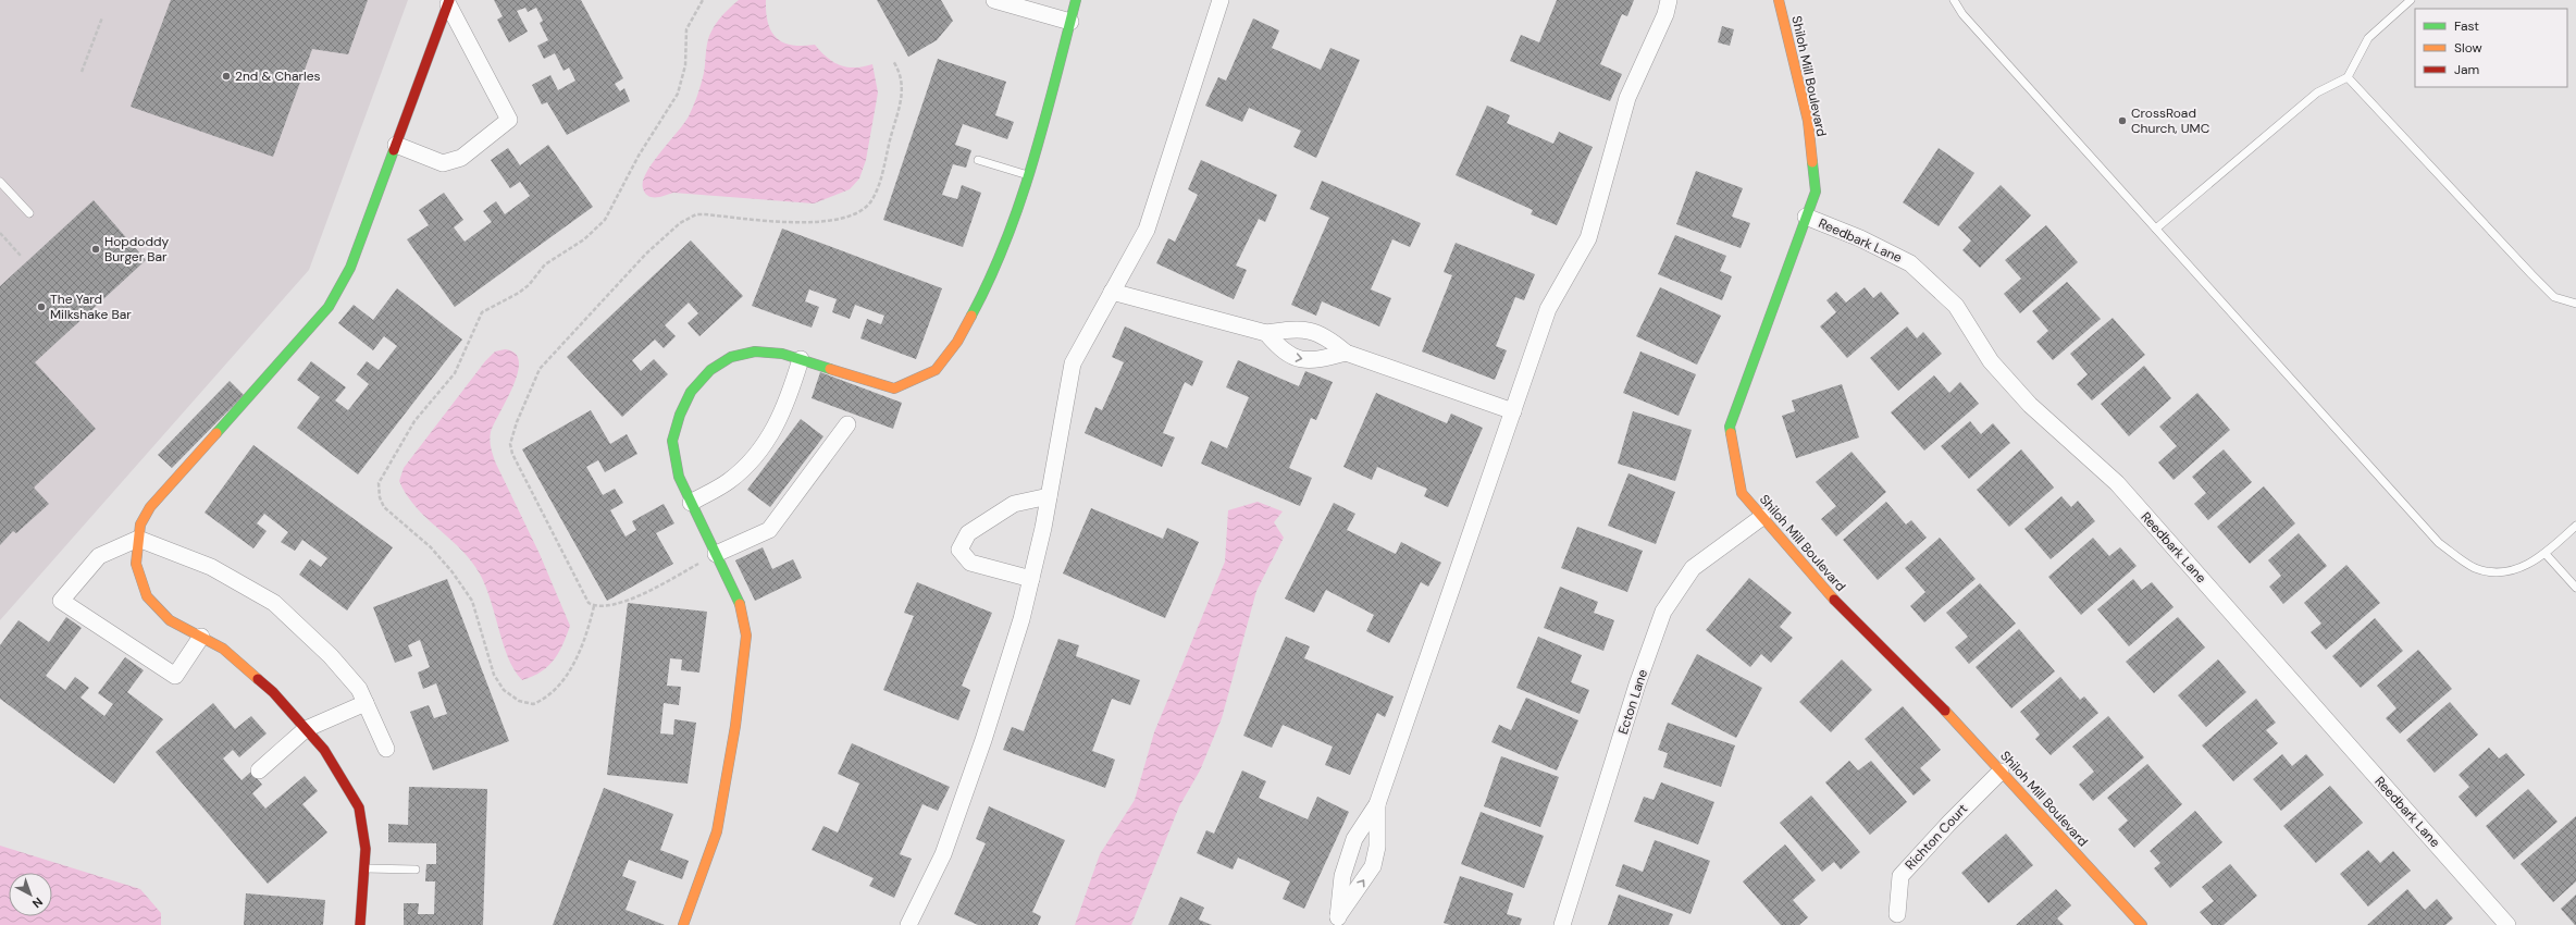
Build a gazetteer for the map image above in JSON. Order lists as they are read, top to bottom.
{
  "streets": {
    "street": [
      "Shiloh Mill Boulevard",
      "Reedbark Lane",
      "Ecton Lane",
      "Richton Court"
    ]
  },
  "crossings": [
    ["Shiloh Mill Boulevard", "Reedbark Lane"],
    ["Shiloh Mill Boulevard", "Ecton Lane"],
    ["Shiloh Mill Boulevard", "Richton Court"]
  ],
  "places": [
    "2nd & Charles",
    "CrossRoad Church, UMC",
    "Hopdoddy Burger Bar",
    "The Yard Milkshake Bar"
  ],
  "legend": ["Fast", "Slow", "Jam"],
  "north": "bottom right"
}
